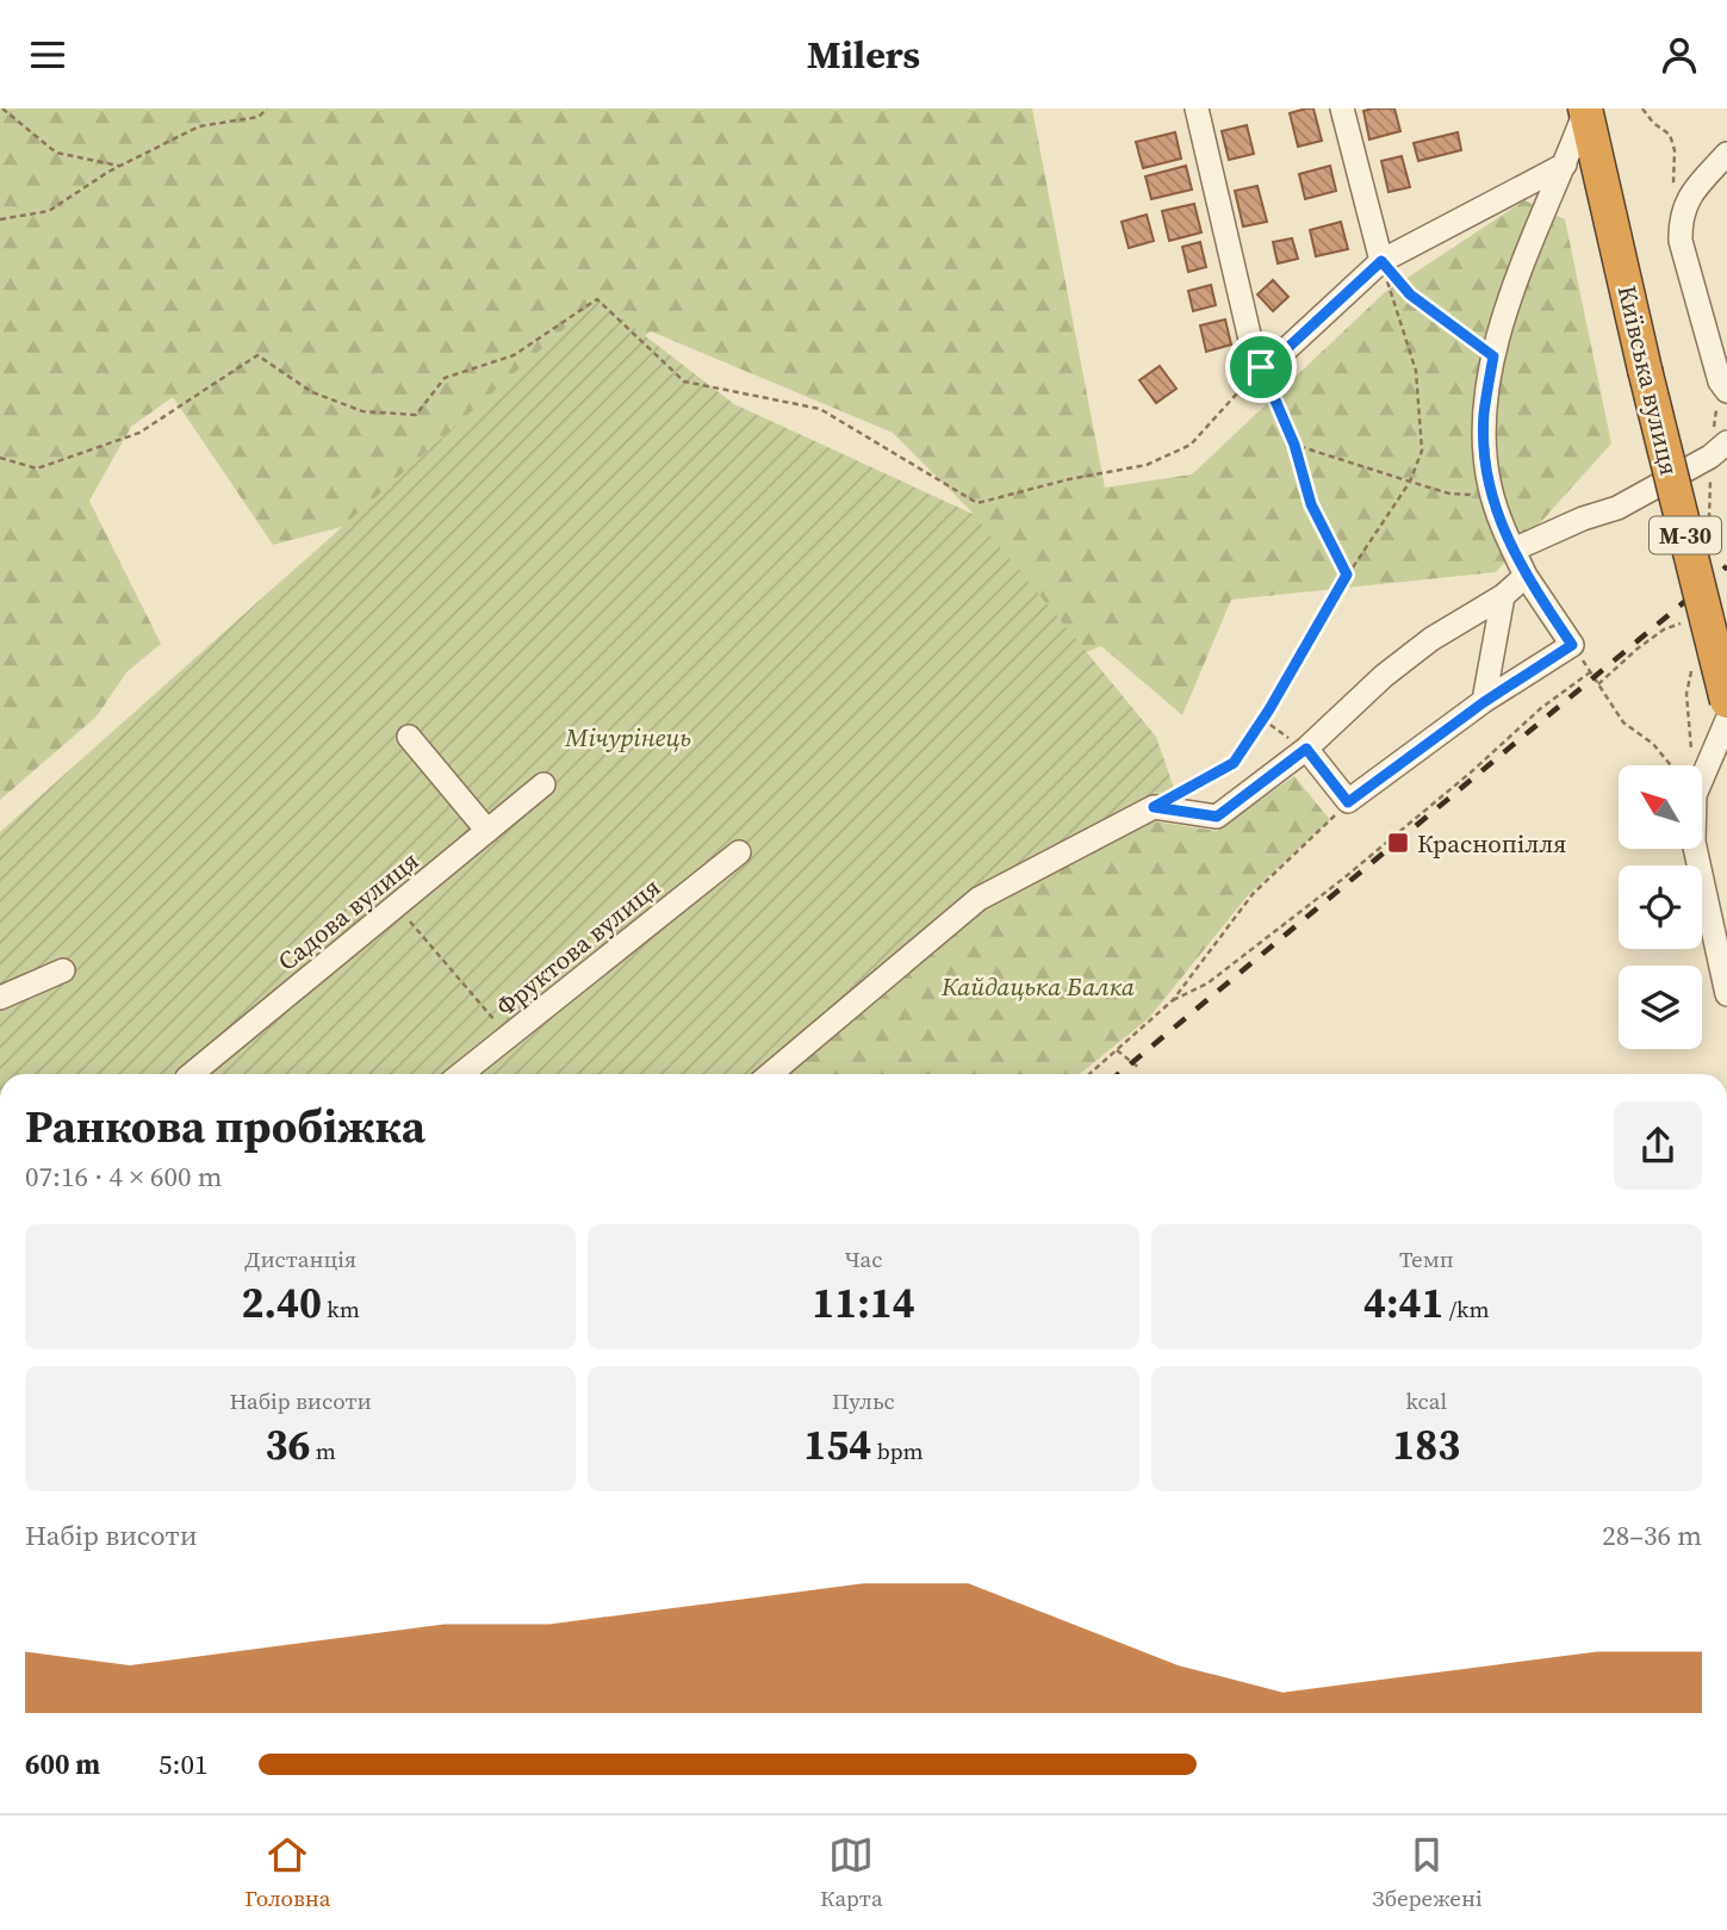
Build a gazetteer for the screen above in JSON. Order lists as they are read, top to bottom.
{
  "streets": {
    "highway": ["Київська вулиця", "М-30"],
    "street": ["Садова вулиця", "Фруктова вулиця"]
  },
  "parks": ["Мічурінець", "Кайдацька Балка"],
  "places": {
    "transit": ["Краснопілля"]
  },
  "north": "top left",
  "page": {
    "header": "Milers",
    "heading": ["Ранкова пробіжка", "07:16 · 4 × 600 m"],
    "stats": [
      ["Дистанція", "2.40 km"],
      ["Час", "11:14"],
      ["Темп", "4:41 /km"],
      ["Набір висоти", "36 m"],
      ["Пульс", "154 bpm"],
      ["kcal", "183"]
    ],
    "chart": ["Набір висоти", "28–36 m"],
    "list": [
      {
        "name": "600 m",
        "note": "5:01"
      }
    ],
    "tabs": ["Головна", "Карта", "Збережені"]
  }
}
